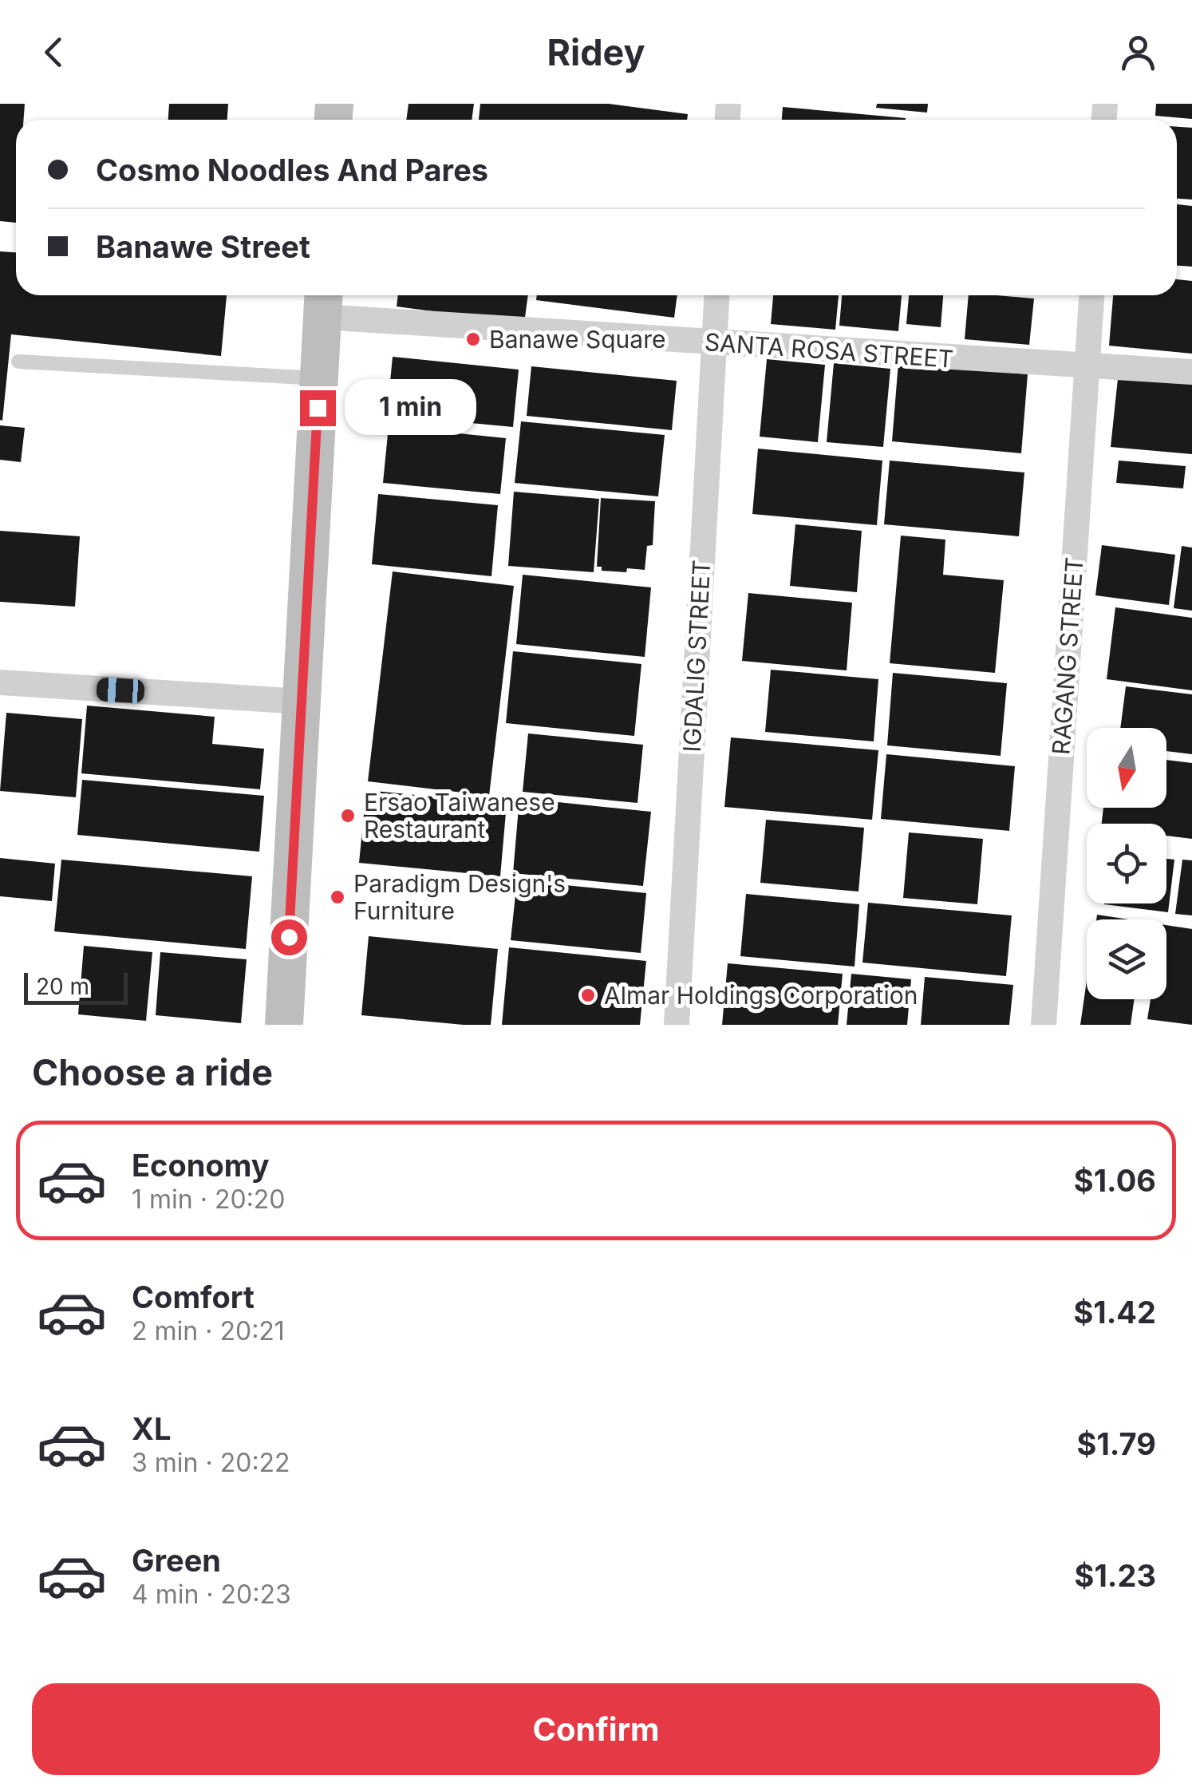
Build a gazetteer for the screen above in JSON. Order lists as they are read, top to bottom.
{
  "streets": {
    "street": ["SANTA ROSA STREET", "IGDALIG STREET", "RAGANG STREET"]
  },
  "crossings": [
    ["SANTA ROSA STREET", "IGDALIG STREET"],
    ["SANTA ROSA STREET", "RAGANG STREET"]
  ],
  "places": [
    "Banawe Square",
    "Ersao Taiwanese Restaurant",
    "Paradigm Design's Furniture",
    "Almar Holdings Corporation"
  ],
  "scale_bar": "20 m",
  "north": "bottom",
  "page": {
    "header": "Ridey",
    "banner": ["Cosmo Noodles And Pares", "Banawe Street"],
    "bubble": "1 min",
    "scale": "20 m",
    "heading": "Choose a ride",
    "list": [
      {
        "name": "Economy",
        "note": "1 min · 20:20",
        "value": "$1.06"
      },
      {
        "name": "Comfort",
        "note": "2 min · 20:21",
        "value": "$1.42"
      },
      {
        "name": "XL",
        "note": "3 min · 20:22",
        "value": "$1.79"
      },
      {
        "name": "Green",
        "note": "4 min · 20:23",
        "value": "$1.23"
      }
    ],
    "buttons": "Confirm"
  }
}
